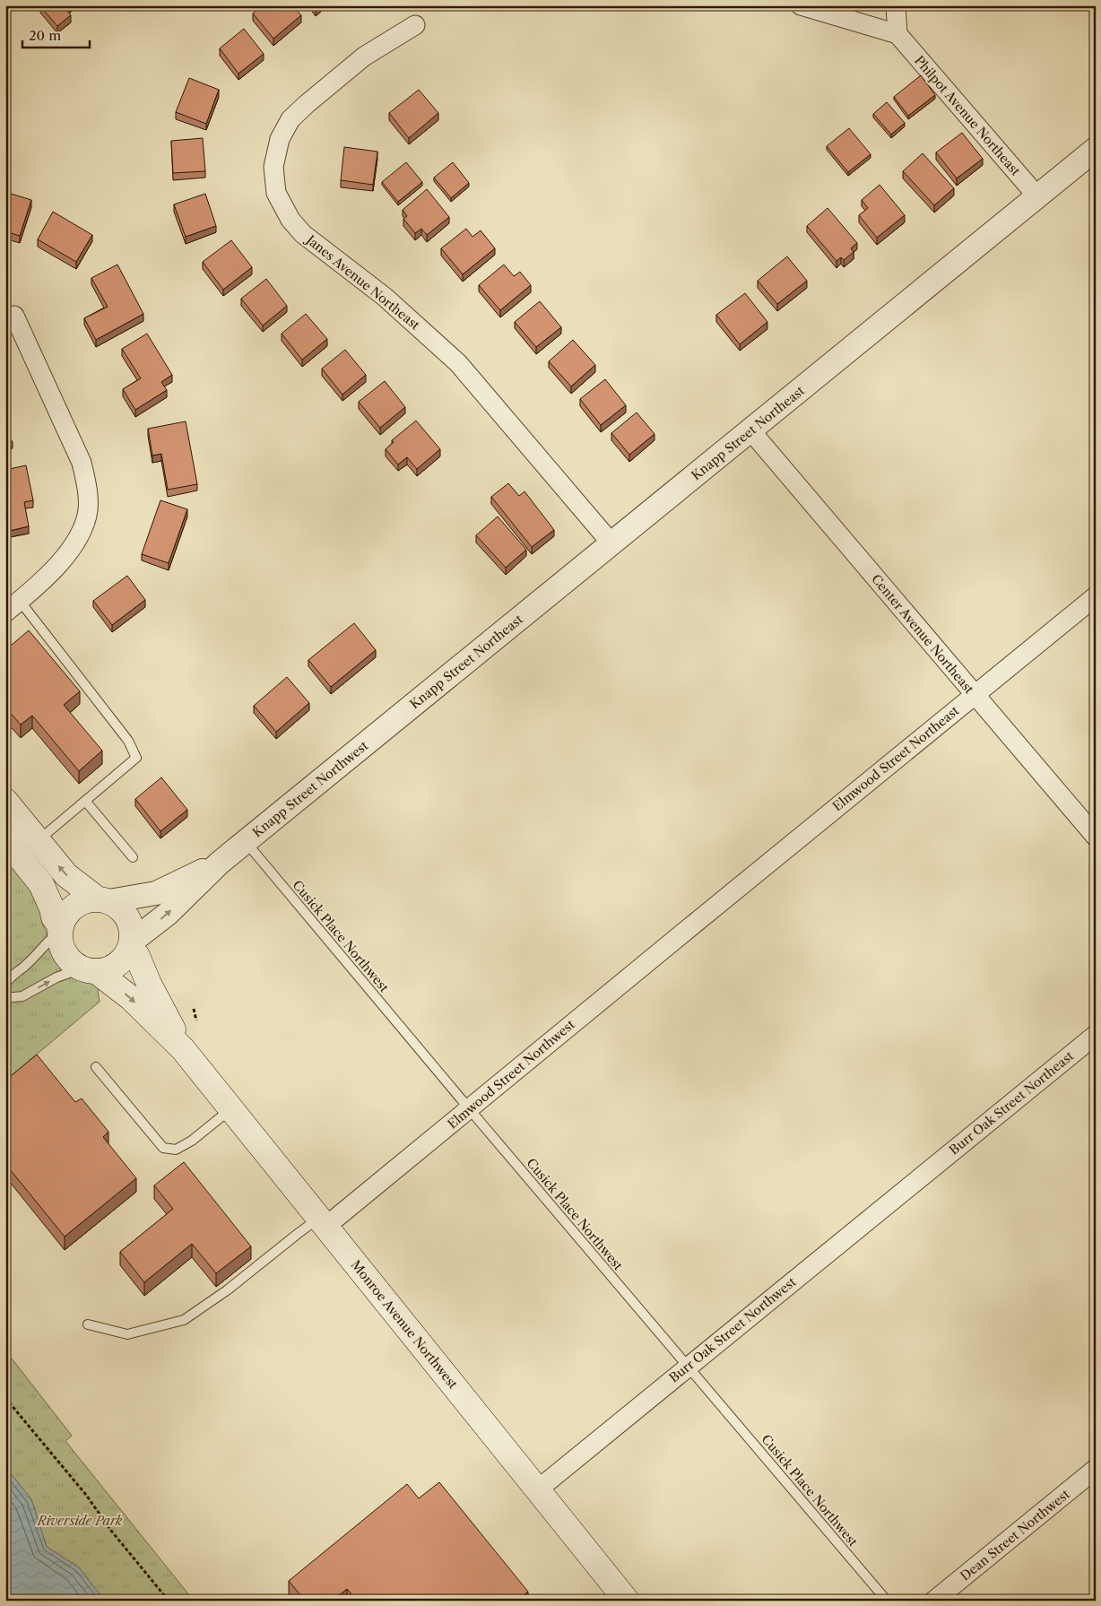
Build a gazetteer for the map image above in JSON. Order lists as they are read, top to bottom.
{
  "streets": {
    "main road": ["Monroe Avenue Northwest"],
    "street": [
      "Philpot Avenue Northeast",
      "Janes Avenue Northeast",
      "Knapp Street Northeast",
      "Center Avenue Northeast",
      "Elmwood Street Northeast",
      "Knapp Street Northwest",
      "Elmwood Street Northwest",
      "Burr Oak Street Northeast",
      "Burr Oak Street Northwest",
      "Dean Street Northwest"
    ],
    "lane": ["Cusick Place Northwest"]
  },
  "crossings": [
    ["Philpot Avenue Northeast", "Knapp Street Northeast"],
    ["Janes Avenue Northeast", "Knapp Street Northeast"],
    ["Knapp Street Northeast", "Center Avenue Northeast"],
    ["Knapp Street Northeast", "Knapp Street Northwest"],
    ["Center Avenue Northeast", "Elmwood Street Northeast"],
    ["Elmwood Street Northeast", "Elmwood Street Northwest"],
    ["Knapp Street Northwest", "Cusick Place Northwest"],
    ["Knapp Street Northwest", "Monroe Avenue Northwest"],
    ["Cusick Place Northwest", "Elmwood Street Northwest"],
    ["Cusick Place Northwest", "Burr Oak Street Northwest"],
    ["Elmwood Street Northwest", "Monroe Avenue Northwest"],
    ["Burr Oak Street Northeast", "Burr Oak Street Northwest"],
    ["Monroe Avenue Northwest", "Burr Oak Street Northwest"]
  ],
  "parks": ["Riverside Park"],
  "scale_bar": "20 m"
}
